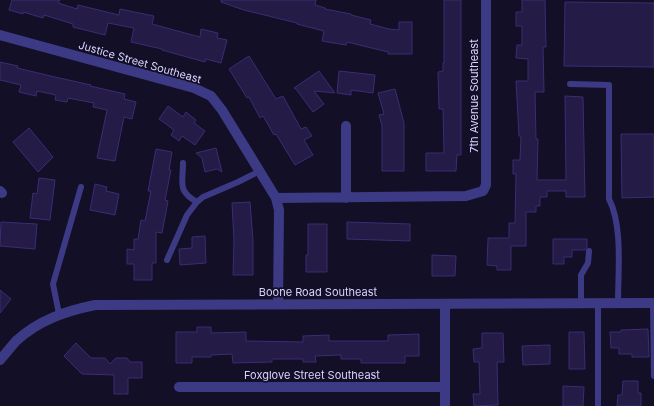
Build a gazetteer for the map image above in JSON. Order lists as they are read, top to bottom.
{
  "streets": {
    "street": [
      "Justice Street Southeast",
      "7th Avenue Southeast",
      "Boone Road Southeast",
      "Foxglove Street Southeast"
    ]
  }
}
